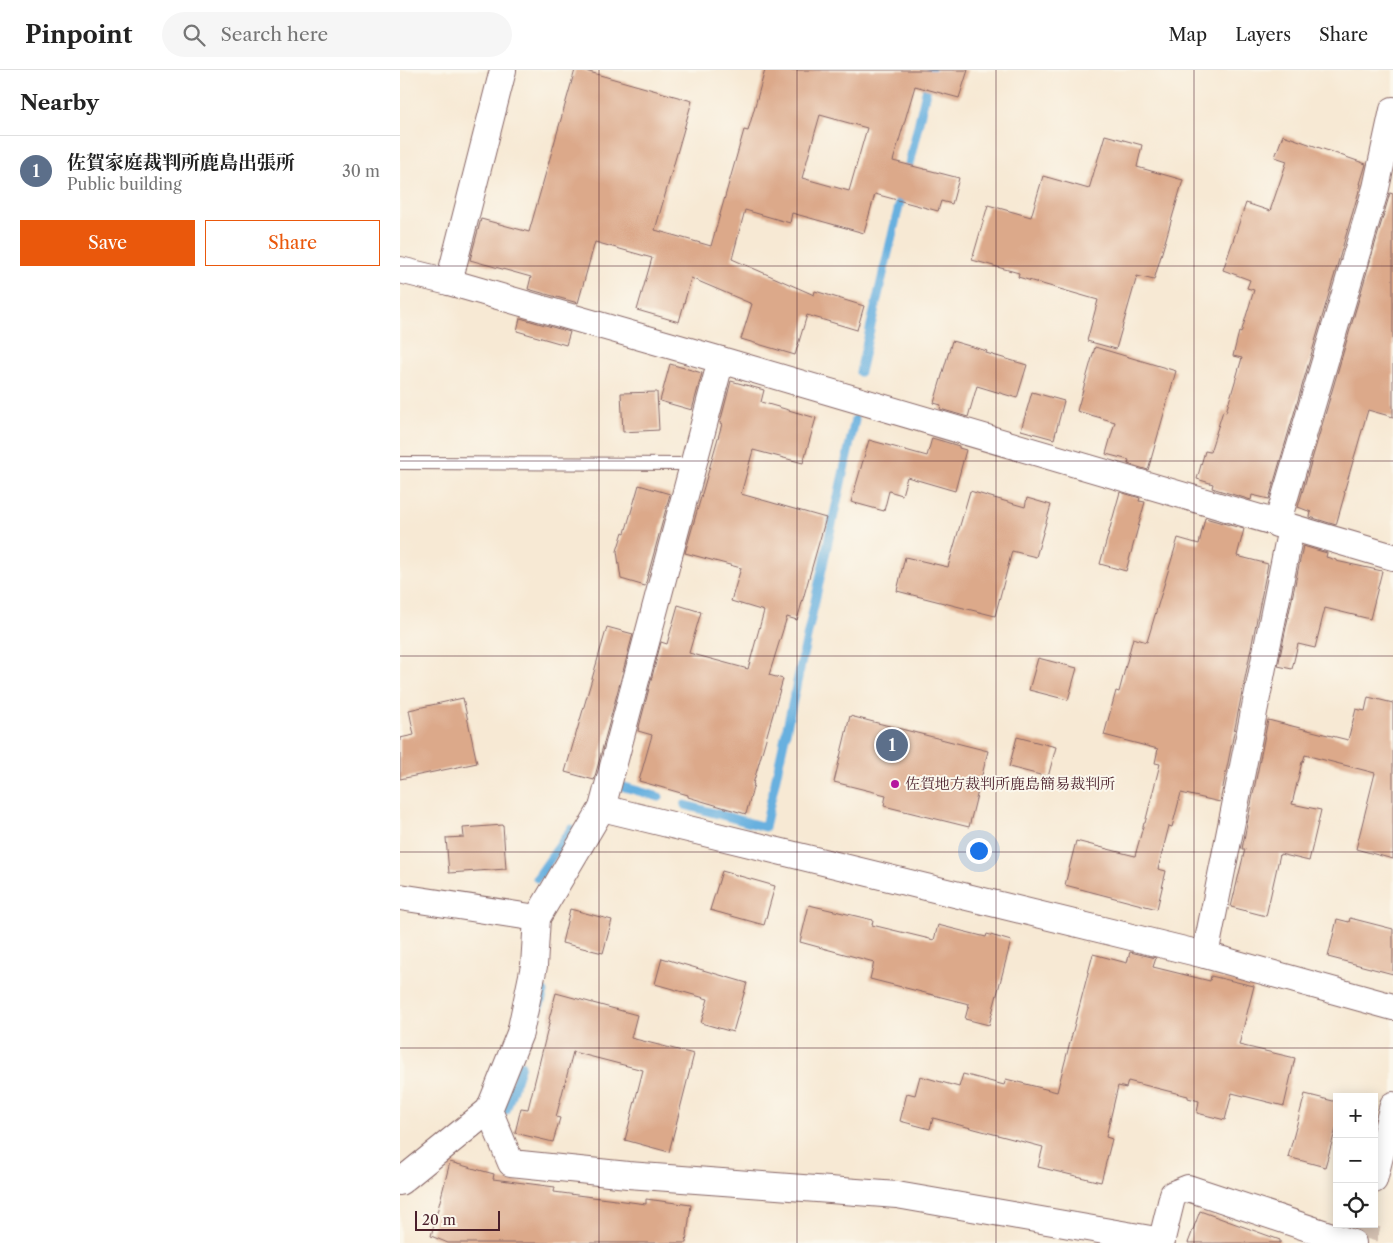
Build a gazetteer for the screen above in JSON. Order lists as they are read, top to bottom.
{
  "places": ["佐賀地方裁判所鹿島簡易裁判所"],
  "scale_bar": "20 m",
  "page": {
    "header": "Pinpoint",
    "search": "Search here",
    "nav": ["Map", "Layers", "Share"],
    "heading": "Nearby",
    "list": [
      {
        "mark": "1",
        "name": "佐賀家庭裁判所鹿島出張所",
        "note": "Public building",
        "value": "30 m"
      }
    ],
    "buttons": ["Save", "Share"],
    "pins": "1",
    "map_buttons": ["+", "−"],
    "scale": "20 m"
  }
}
